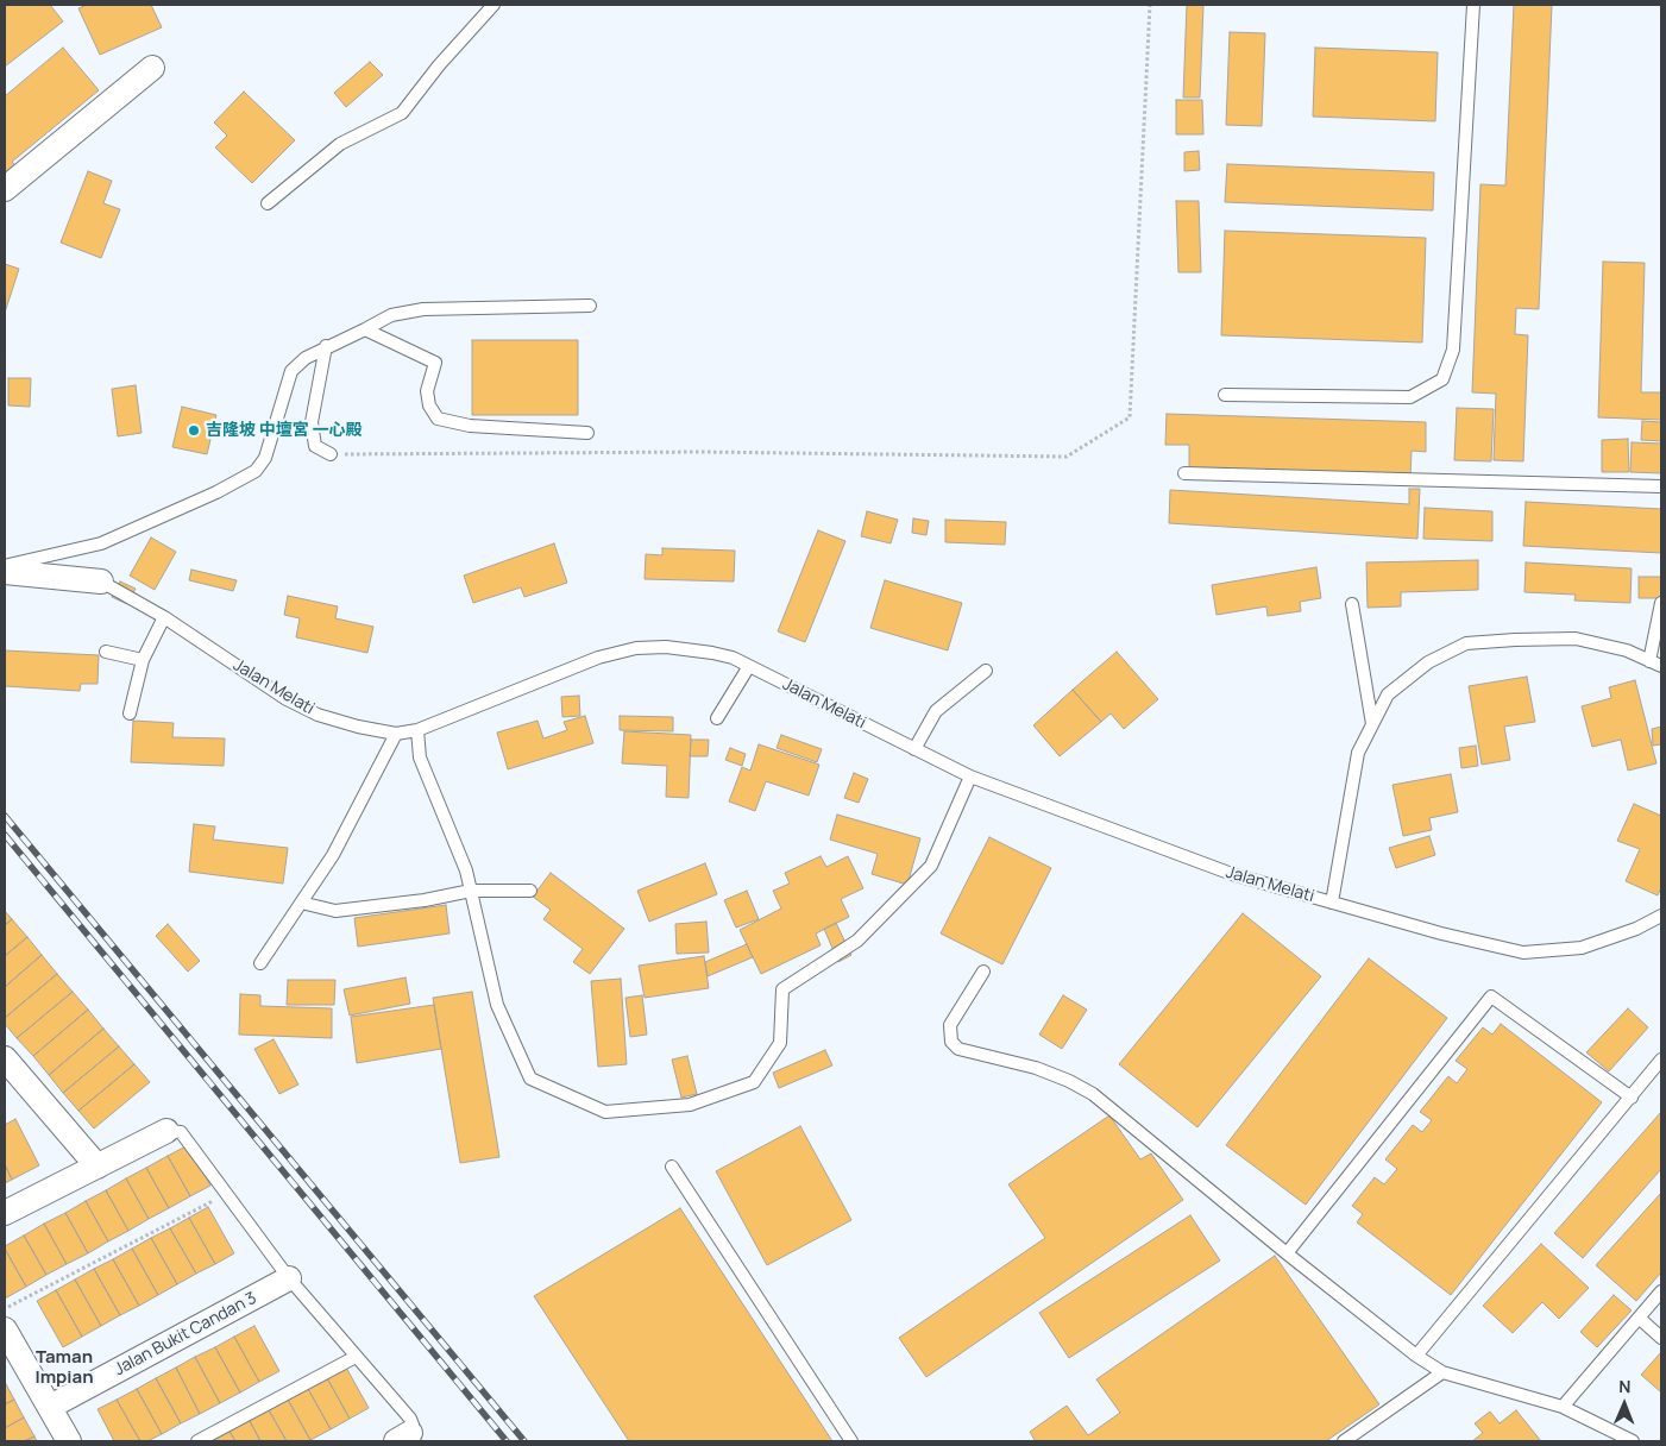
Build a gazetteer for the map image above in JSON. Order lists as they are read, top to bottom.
{
  "streets": {
    "street": ["Jalan Melati", "Jalan Bukit Candan 3"]
  },
  "districts": ["Taman Impian"],
  "places": ["吉隆坡 中壇宮 一心殿"],
  "north": "top"
}
